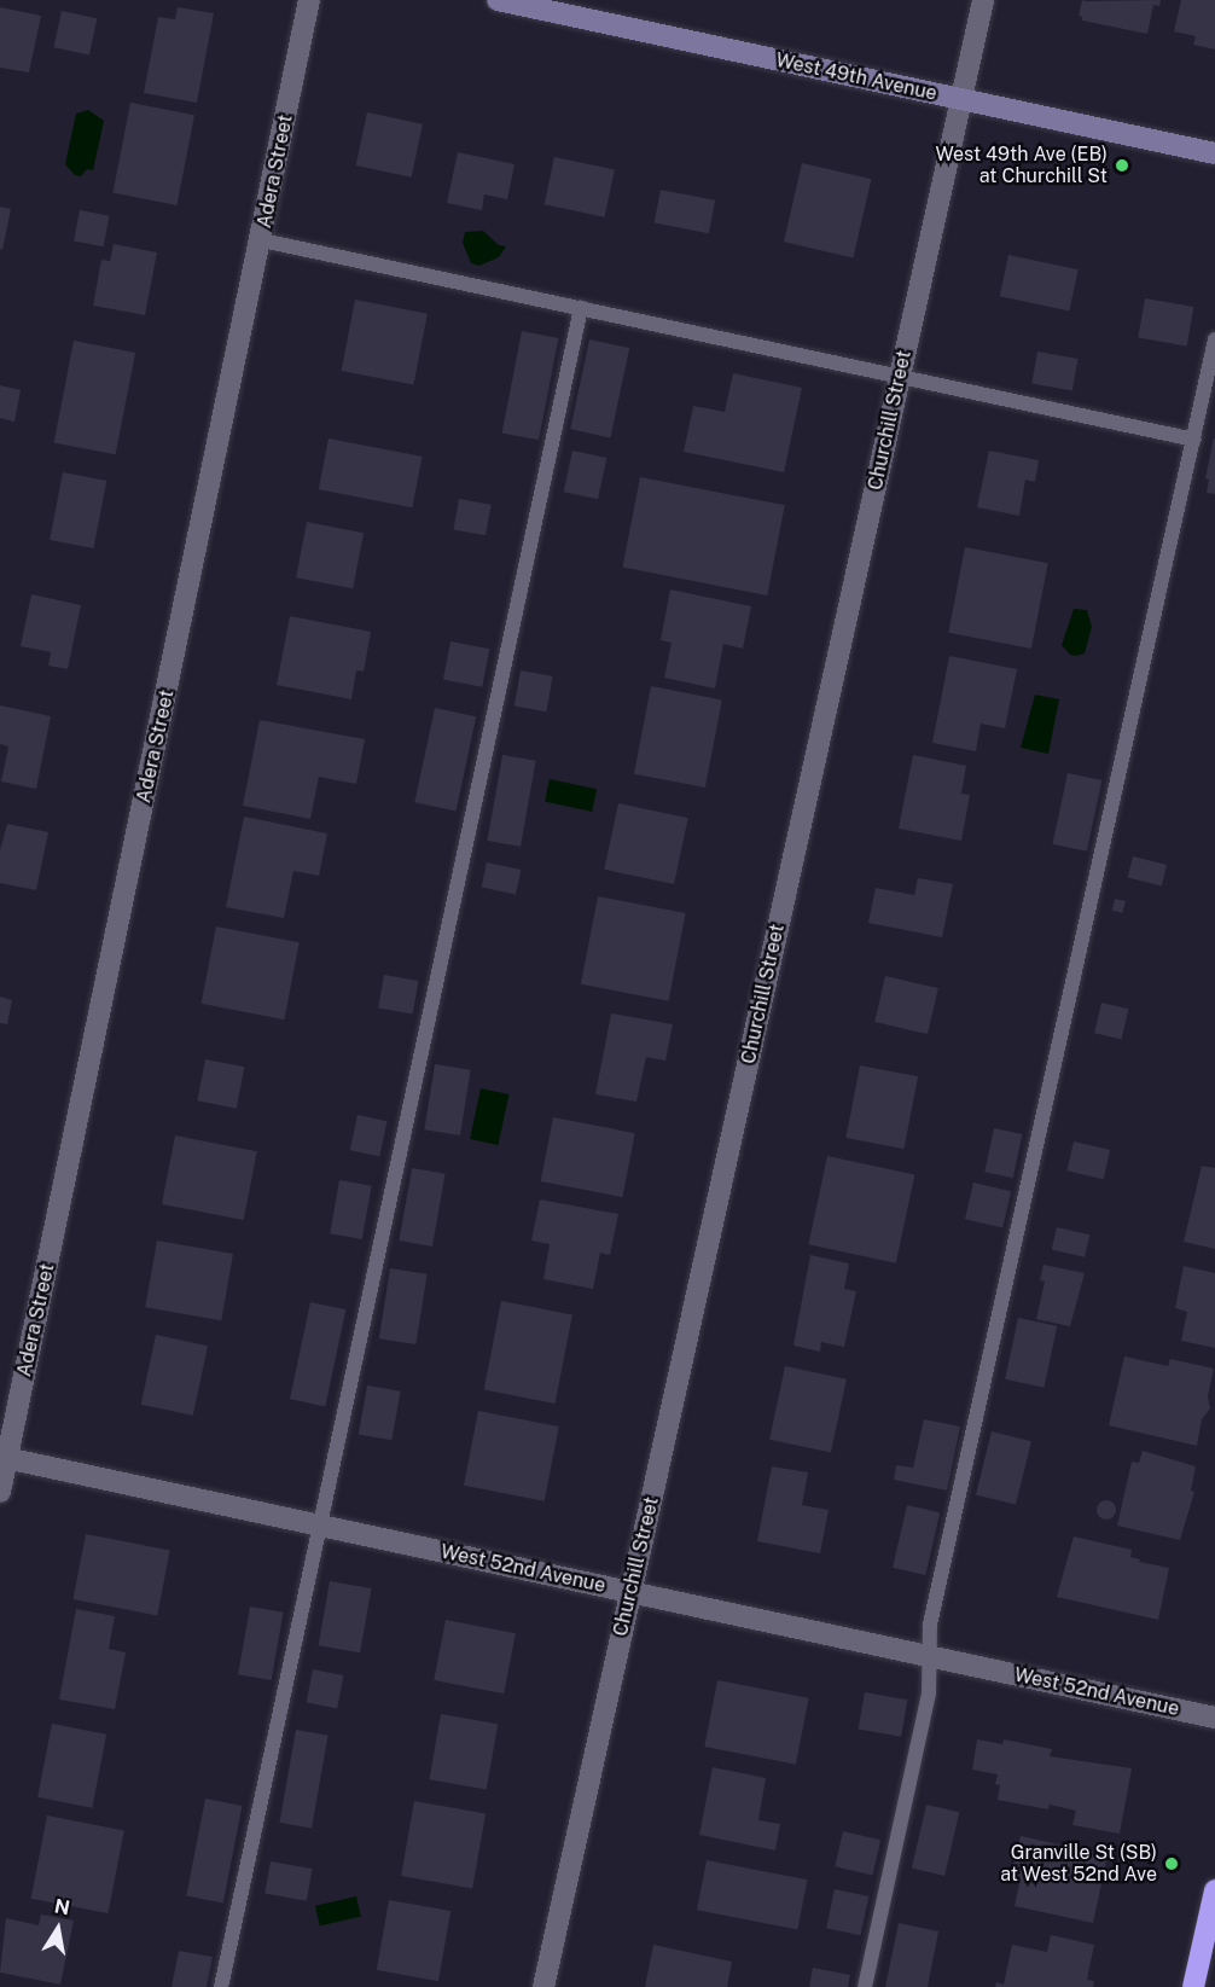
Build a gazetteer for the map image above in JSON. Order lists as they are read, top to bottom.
{
  "streets": {
    "street": [
      "West 49th Avenue",
      "Adera Street",
      "Churchill Street",
      "West 52nd Avenue"
    ]
  },
  "crossings": [
    ["West 49th Avenue", "Churchill Street"],
    ["Adera Street", "West 52nd Avenue"],
    ["Churchill Street", "West 52nd Avenue"]
  ],
  "places": ["West 49th Ave (EB) at Churchill St", "Granville St (SB) at West 52nd Ave"],
  "north": "top"
}
